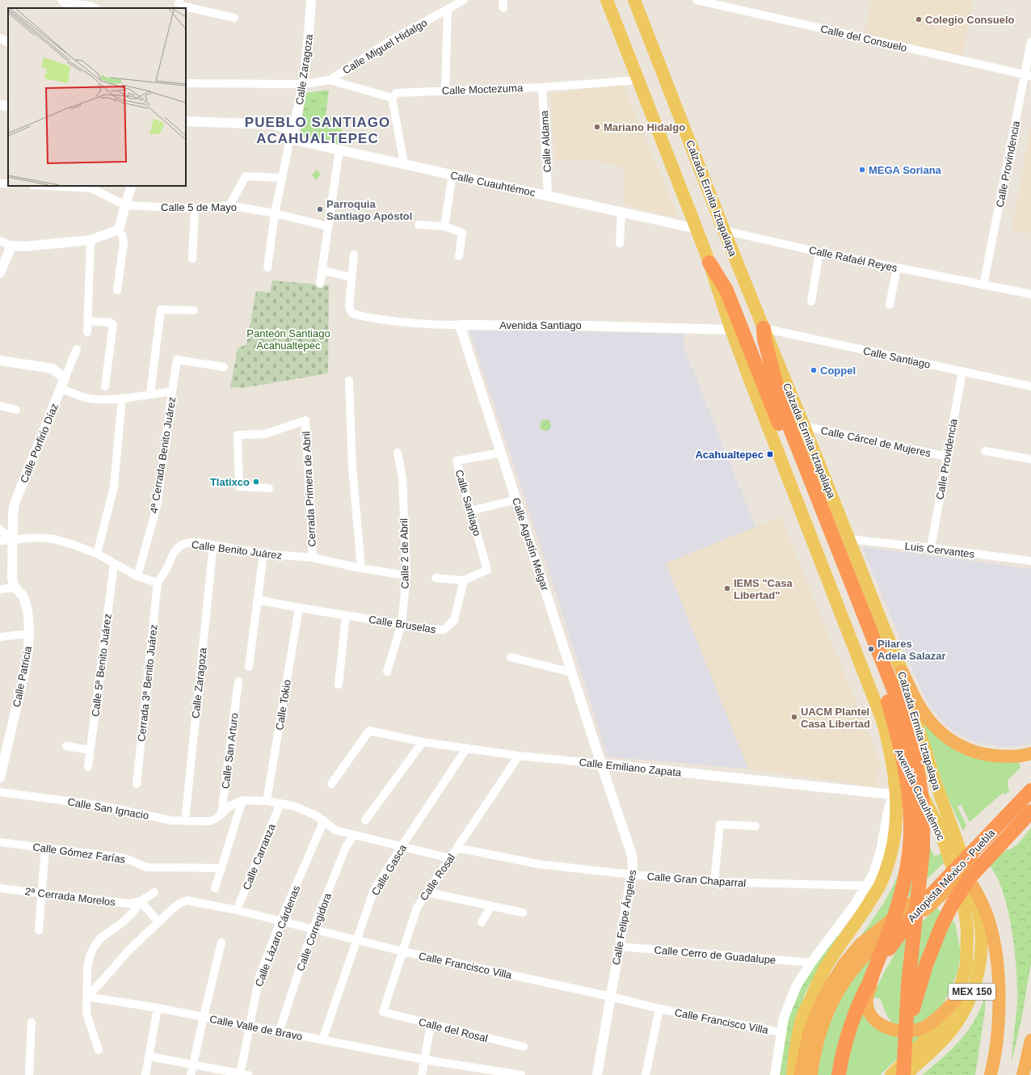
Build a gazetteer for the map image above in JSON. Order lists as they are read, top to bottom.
{
  "streets": {
    "highway": ["Autopista México - Puebla"],
    "main road": ["Calzada Ermita Iztapalapa", "Avenida Cuauhtémoc", "MEX 150"],
    "street": [
      "Calle del Consuelo",
      "Calle Miguel Hidalgo",
      "Calle Zaragoza",
      "Calle Moctezuma",
      "Calle Aldama",
      "Calle Provindencia",
      "Calle Cuauhtémoc",
      "Calle 5 de Mayo",
      "Calle Rafaél Reyes",
      "Avenida Santiago",
      "Calle Santiago",
      "Calle Cárcel de Mujeres",
      "Calle Porfirio Díaz",
      "4ª Cerrada Benito Juárez",
      "Calle Providencia",
      "Cerrada Primera de Abril",
      "Calle Agustín Melgar",
      "Calle Benito Juárez",
      "Luis Cervantes",
      "Calle 2 de Abril",
      "Calle Bruselas",
      "Calle 5ª Benito Juárez",
      "Calle Patricia",
      "Cerrada 3ª Benito Juárez",
      "Calle Tokio",
      "Calle San Arturo",
      "Calle Emiliano Zapata",
      "Calle San Ignacio",
      "Calle Gómez Farías",
      "Calle Carranza",
      "Calle Gasca",
      "Calle Rosal",
      "Calle Gran Chaparral",
      "2ª Cerrada Morelos",
      "Calle Felipe Ángeles",
      "Calle Corregidora",
      "Calle Lázaro Cárdenas",
      "Calle Cerro de Guadalupe",
      "Calle Francisco Villa",
      "Calle Valle de Bravo",
      "Calle del Rosal"
    ]
  },
  "crossings": [
    ["Calle del Consuelo", "Calle Provindencia"],
    ["Calle Miguel Hidalgo", "Calle Zaragoza"],
    ["Calle Zaragoza", "Calle Cuauhtémoc"],
    ["Calle Zaragoza", "Calle 5 de Mayo"],
    ["Calle Zaragoza", "Calle Benito Juárez"],
    ["Calle Zaragoza", "Calle San Ignacio"],
    ["Calle Moctezuma", "Calle Aldama"],
    ["Calle Aldama", "Calle Cuauhtémoc"],
    ["Calle Provindencia", "Calle Rafaél Reyes"],
    ["Calzada Ermita Iztapalapa", "Calle Rafaél Reyes"],
    ["Calzada Ermita Iztapalapa", "Calle Santiago"],
    ["Calzada Ermita Iztapalapa", "Calle Cárcel de Mujeres"],
    ["Calzada Ermita Iztapalapa", "Luis Cervantes"],
    ["Calzada Ermita Iztapalapa", "Avenida Cuauhtémoc"],
    ["Calzada Ermita Iztapalapa", "Autopista México - Puebla"],
    ["Calzada Ermita Iztapalapa", "MEX 150"],
    ["Avenida Santiago", "Calle Agustín Melgar"],
    ["Calle Santiago", "Calle Providencia"],
    ["Calle Santiago", "Calle Agustín Melgar"],
    ["Calle Santiago", "Calle Bruselas"],
    ["Calle Cárcel de Mujeres", "Calle Providencia"],
    ["Calle Porfirio Díaz", "Calle Patricia"],
    ["Calle Providencia", "Luis Cervantes"],
    ["Cerrada Primera de Abril", "Calle Benito Juárez"],
    ["Calle Agustín Melgar", "Calle Emiliano Zapata"],
    ["Calle Agustín Melgar", "Calle Felipe Ángeles"],
    ["Calle Benito Juárez", "Calle 2 de Abril"],
    ["Calle Benito Juárez", "Cerrada 3ª Benito Juárez"],
    ["Calle 2 de Abril", "Calle Bruselas"],
    ["Calle Bruselas", "Calle Tokio"],
    ["Calle Tokio", "Calle San Ignacio"],
    ["Calle San Arturo", "Calle San Ignacio"],
    ["Calle Emiliano Zapata", "Calle Gasca"],
    ["Calle Emiliano Zapata", "Calle Rosal"],
    ["Calle Emiliano Zapata", "Calle Felipe Ángeles"],
    ["Calle San Ignacio", "Calle Carranza"],
    ["Calle San Ignacio", "Calle Gasca"],
    ["Calle San Ignacio", "Calle Rosal"],
    ["Calle San Ignacio", "Calle Corregidora"],
    ["Calle San Ignacio", "Calle Lázaro Cárdenas"],
    ["Calle Carranza", "Calle Francisco Villa"],
    ["Calle Gasca", "Calle Francisco Villa"],
    ["Calle Gasca", "Calle Valle de Bravo"],
    ["Autopista México - Puebla", "MEX 150"],
    ["Calle Rosal", "Calle Gran Chaparral"],
    ["Calle Rosal", "Calle Francisco Villa"],
    ["Calle Rosal", "Calle del Rosal"],
    ["Calle Gran Chaparral", "Calle Felipe Ángeles"],
    ["Calle Felipe Ángeles", "Calle Cerro de Guadalupe"],
    ["Calle Felipe Ángeles", "Calle Francisco Villa"],
    ["Calle Corregidora", "Calle Francisco Villa"],
    ["Calle Corregidora", "Calle Valle de Bravo"],
    ["Calle Lázaro Cárdenas", "Calle Francisco Villa"],
    ["Calle Lázaro Cárdenas", "Calle Valle de Bravo"],
    ["Calle Francisco Villa", "Calle Valle de Bravo"]
  ],
  "districts": ["PUEBLO SANTIAGO ACAHUALTEPEC"],
  "parks": ["Panteón Santiago Acahualtepec"],
  "places": {
    "other": [
      "Colegio Consuelo",
      "Mariano Hidalgo",
      "MEGA Soriana",
      "Parroquia Santiago Apóstol",
      "Coppel",
      "Tlatixco",
      "IEMS \"Casa Libertad\"",
      "Pilares Adela Salazar",
      "UACM Plantel Casa Libertad"
    ],
    "transit": ["Acahualtepec"]
  }
}
